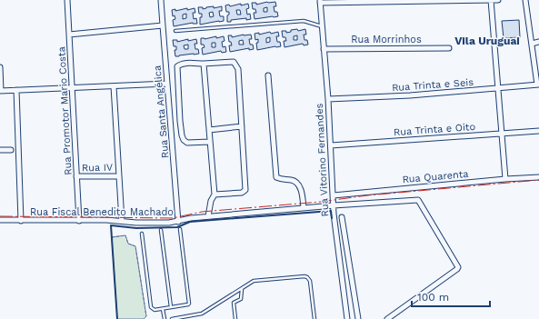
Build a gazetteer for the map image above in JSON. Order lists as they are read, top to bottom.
{
  "streets": {
    "street": [
      "Rua Morrinhos",
      "Rua Trinta e Seis",
      "Rua Promotor Mario Costa",
      "Rua Santa Angélica",
      "Rua Trinta e Oito",
      "Rua Vitorino Fernandes",
      "Rua IV",
      "Rua Quarenta",
      "Rua Fiscal Benedito Machado"
    ]
  },
  "crossings": [
    ["Rua Morrinhos", "Rua Vitorino Fernandes"],
    ["Rua Trinta e Seis", "Rua Vitorino Fernandes"],
    ["Rua Promotor Mario Costa", "Rua IV"],
    ["Rua Promotor Mario Costa", "Rua Fiscal Benedito Machado"],
    ["Rua Santa Angélica", "Rua Fiscal Benedito Machado"],
    ["Rua Trinta e Oito", "Rua Vitorino Fernandes"],
    ["Rua Vitorino Fernandes", "Rua Quarenta"],
    ["Rua Vitorino Fernandes", "Rua Fiscal Benedito Machado"]
  ],
  "districts": ["Vila Uruguai"],
  "scale_bar": "100 m"
}
